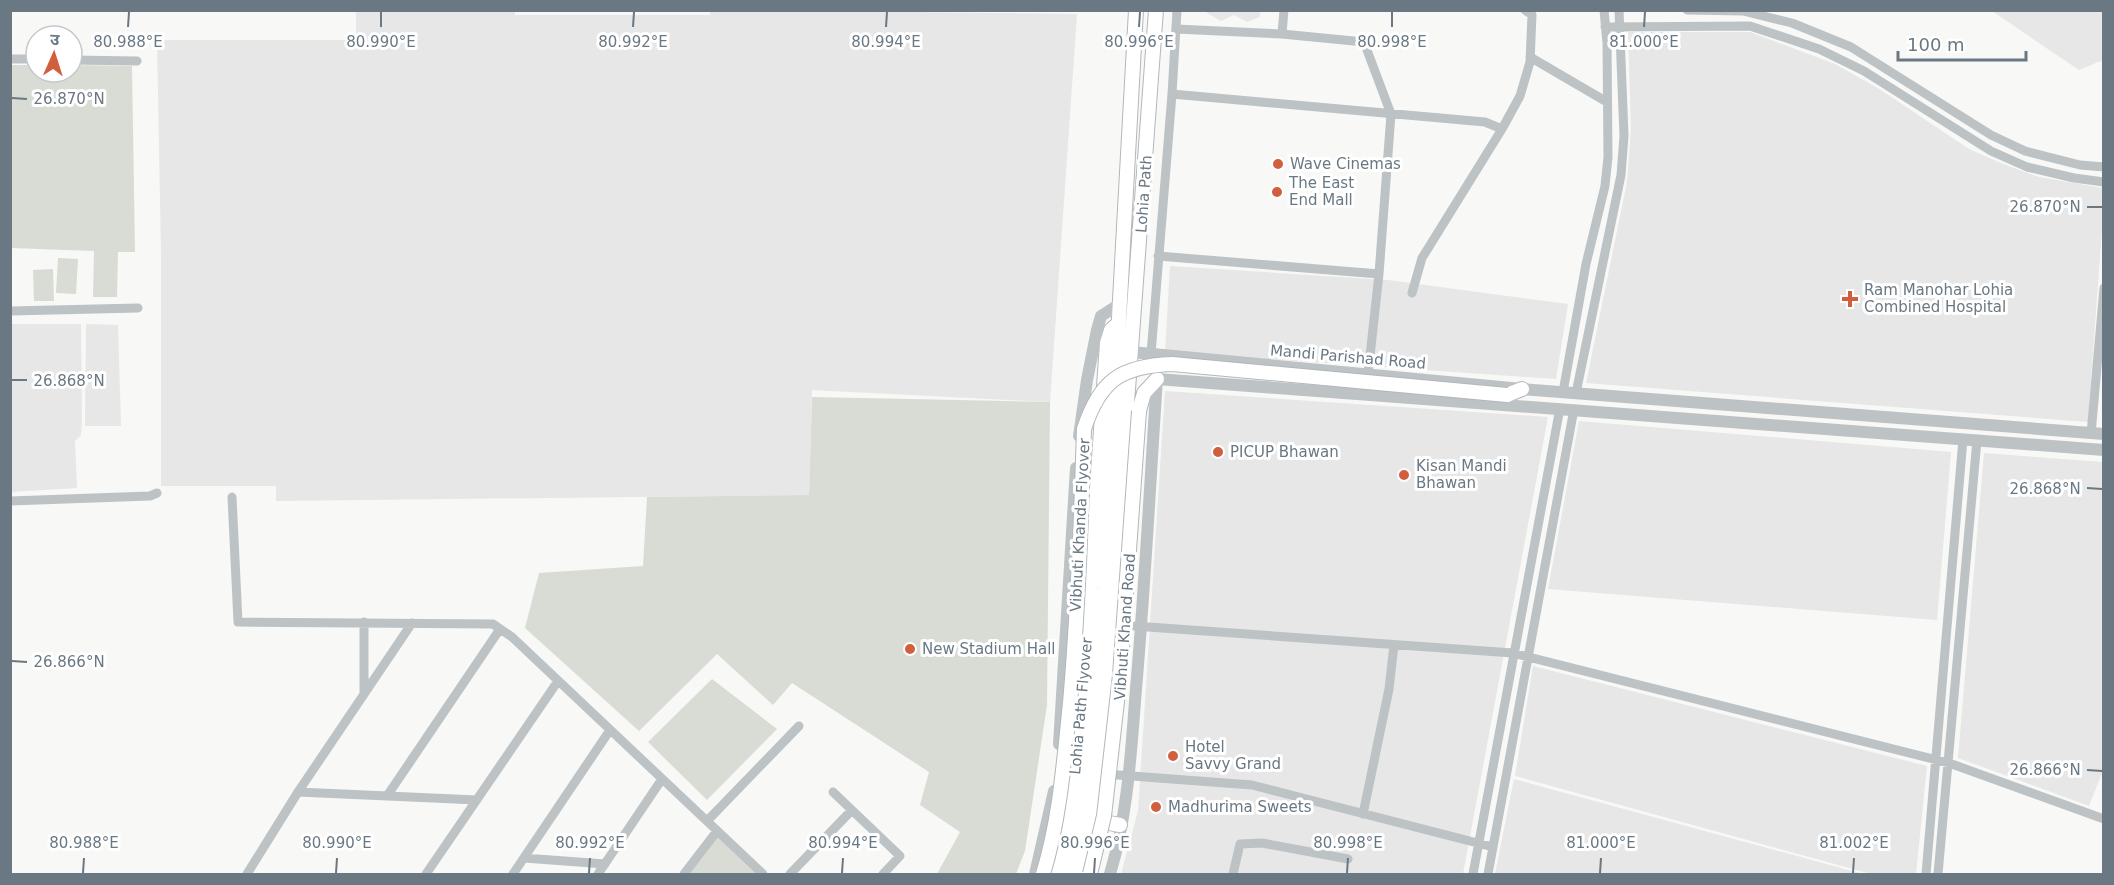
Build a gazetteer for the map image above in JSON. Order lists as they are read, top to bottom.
{
  "streets": {
    "main road": ["Lohia Path", "Vibhuti Khanda Flyover", "Lohia Path Flyover"],
    "street": ["Mandi Parishad Road", "Vibhuti Khand Road"]
  },
  "crossings": [
    ["Lohia Path", "Mandi Parishad Road"],
    ["Lohia Path", "Lohia Path Flyover"],
    ["Mandi Parishad Road", "Vibhuti Khanda Flyover"]
  ],
  "places": {
    "other": [
      "Wave Cinemas",
      "The East End Mall",
      "PICUP Bhawan",
      "Kisan Mandi Bhawan",
      "New Stadium Hall",
      "Hotel Savvy Grand",
      "Madhurima Sweets"
    ],
    "health": ["Ram Manohar Lohia Combined Hospital"]
  },
  "scale_bar": "100 m",
  "north": "top",
  "coordinates": [
    "80.988°E",
    "80.990°E",
    "80.992°E",
    "80.994°E",
    "80.996°E",
    "80.998°E",
    "81.000°E",
    "26.870°N",
    "26.868°N",
    "26.866°N",
    "81.002°E"
  ]
}
